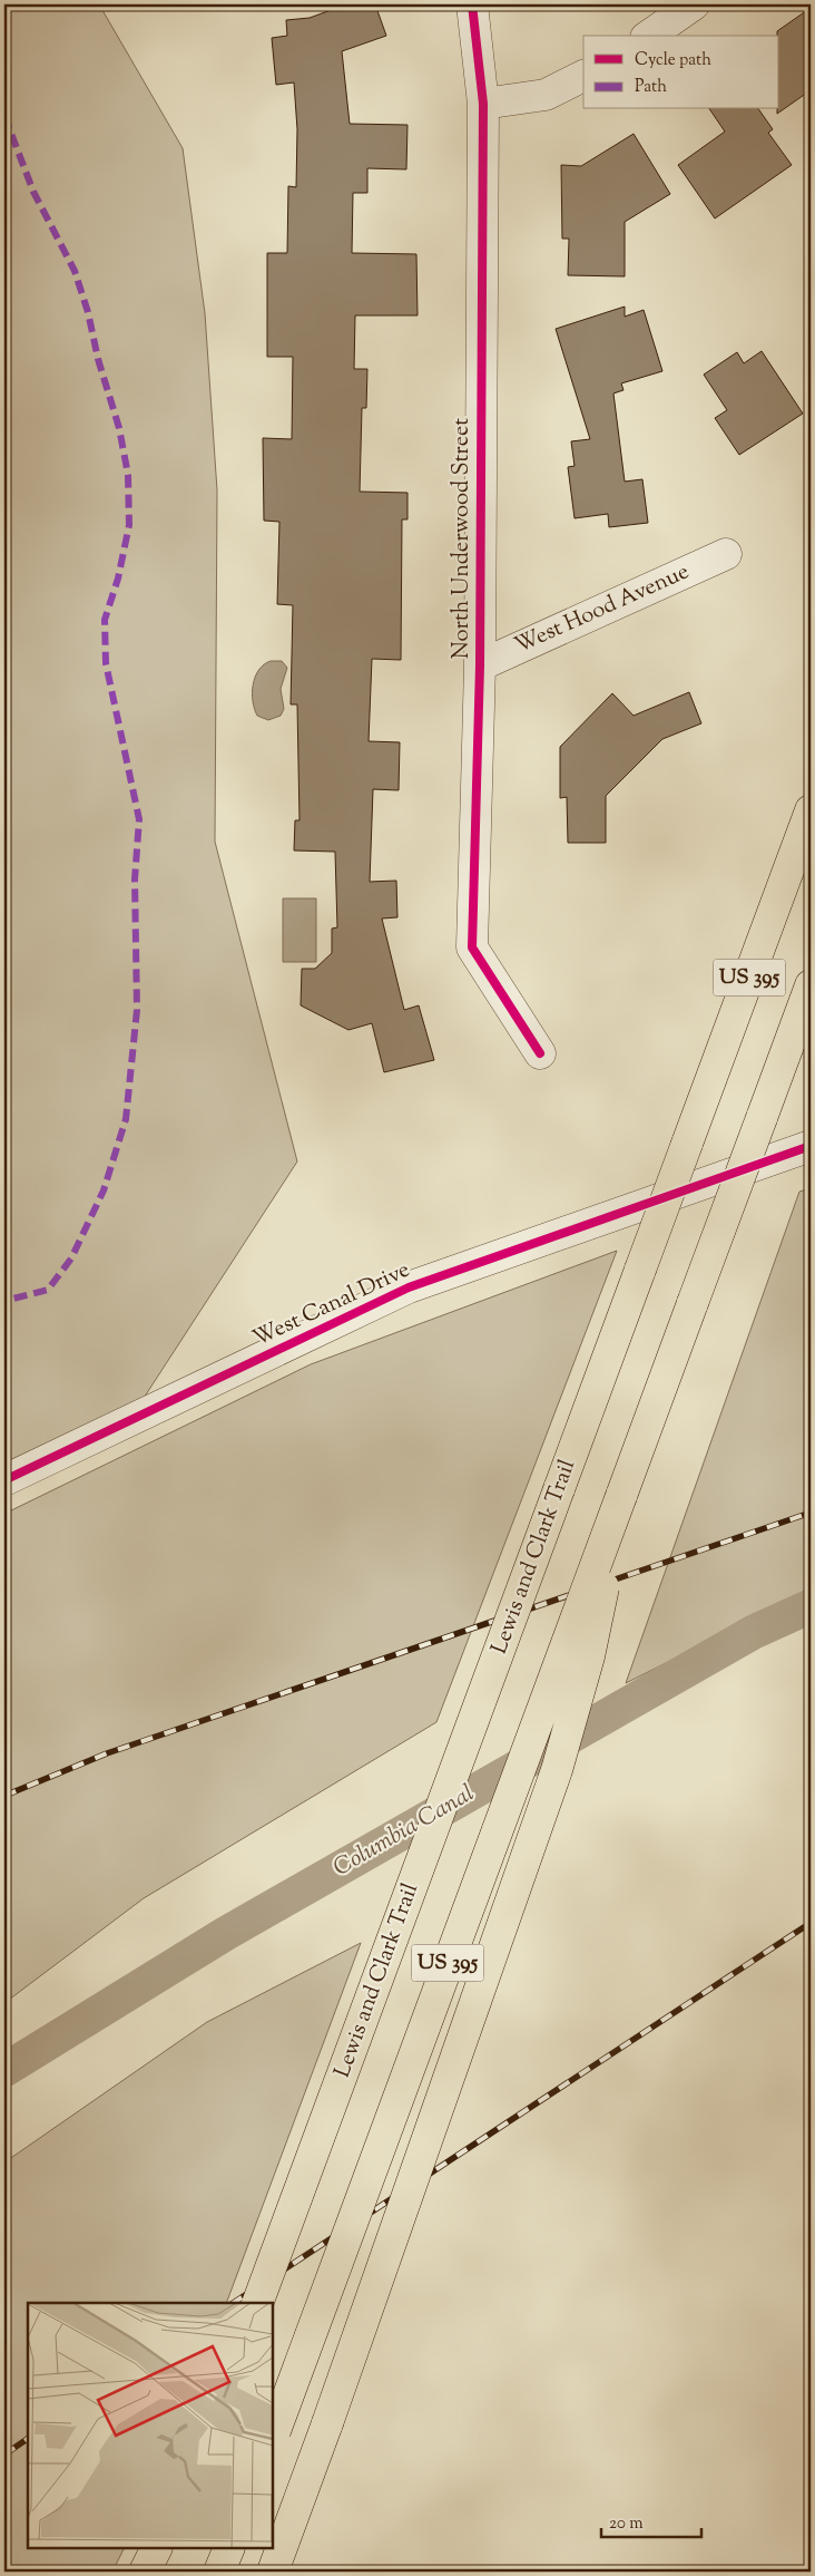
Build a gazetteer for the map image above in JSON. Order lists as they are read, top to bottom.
{
  "streets": {
    "highway": ["US 395", "Lewis and Clark Trail"],
    "street": ["North Underwood Street", "West Hood Avenue", "West Canal Drive"]
  },
  "crossings": [
    ["North Underwood Street", "West Hood Avenue"]
  ],
  "water": ["Columbia Canal"],
  "legend": ["Cycle path", "Path"],
  "scale_bar": "20 m"
}
